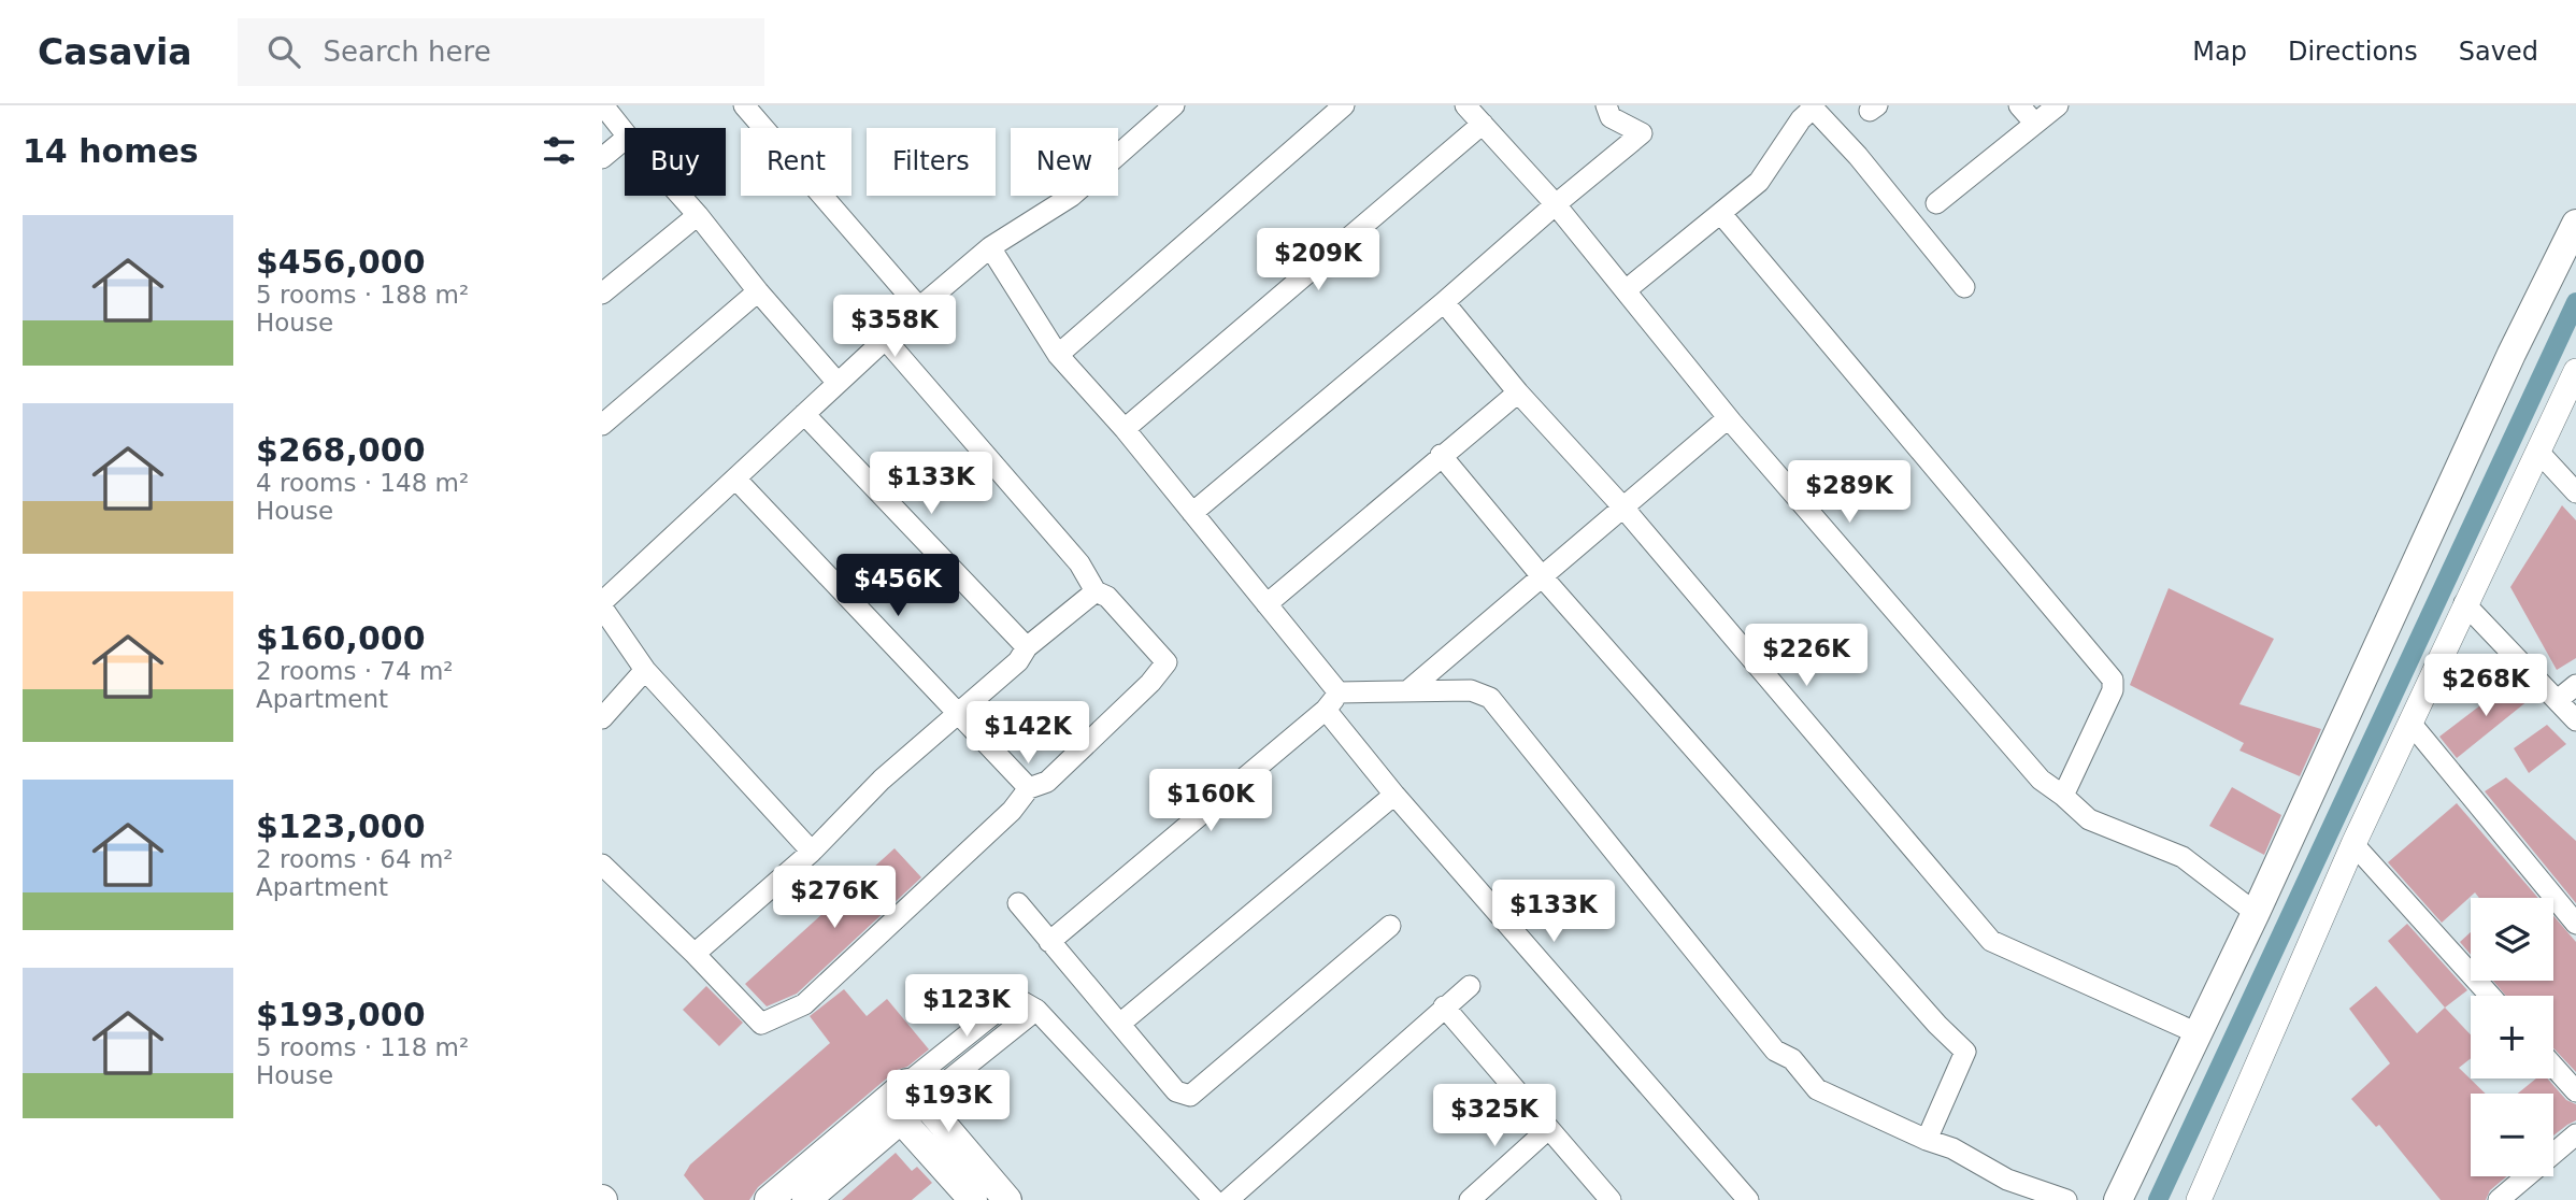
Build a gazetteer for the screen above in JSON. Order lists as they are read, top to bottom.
{
  "page": {
    "header": "Casavia",
    "search": "Search here",
    "nav": ["Map", "Directions", "Saved"],
    "heading": "14 homes",
    "chip": [
      "Buy",
      "Rent",
      "Filters",
      "New"
    ],
    "list": [
      {
        "name": "$456,000",
        "note": "5 rooms · 188 m² · House"
      },
      {
        "name": "$268,000",
        "note": "4 rooms · 148 m² · House"
      },
      {
        "name": "$160,000",
        "note": "2 rooms · 74 m² · Apartment"
      },
      {
        "name": "$123,000",
        "note": "2 rooms · 64 m² · Apartment"
      },
      {
        "name": "$193,000",
        "note": "5 rooms · 118 m² · House"
      }
    ],
    "price": [
      "$209K",
      "$358K",
      "$133K",
      "$289K",
      "$456K",
      "$226K",
      "$268K",
      "$142K",
      "$160K",
      "$276K",
      "$133K",
      "$123K",
      "$193K",
      "$325K"
    ],
    "map_buttons": ["+", "−"]
  }
}
